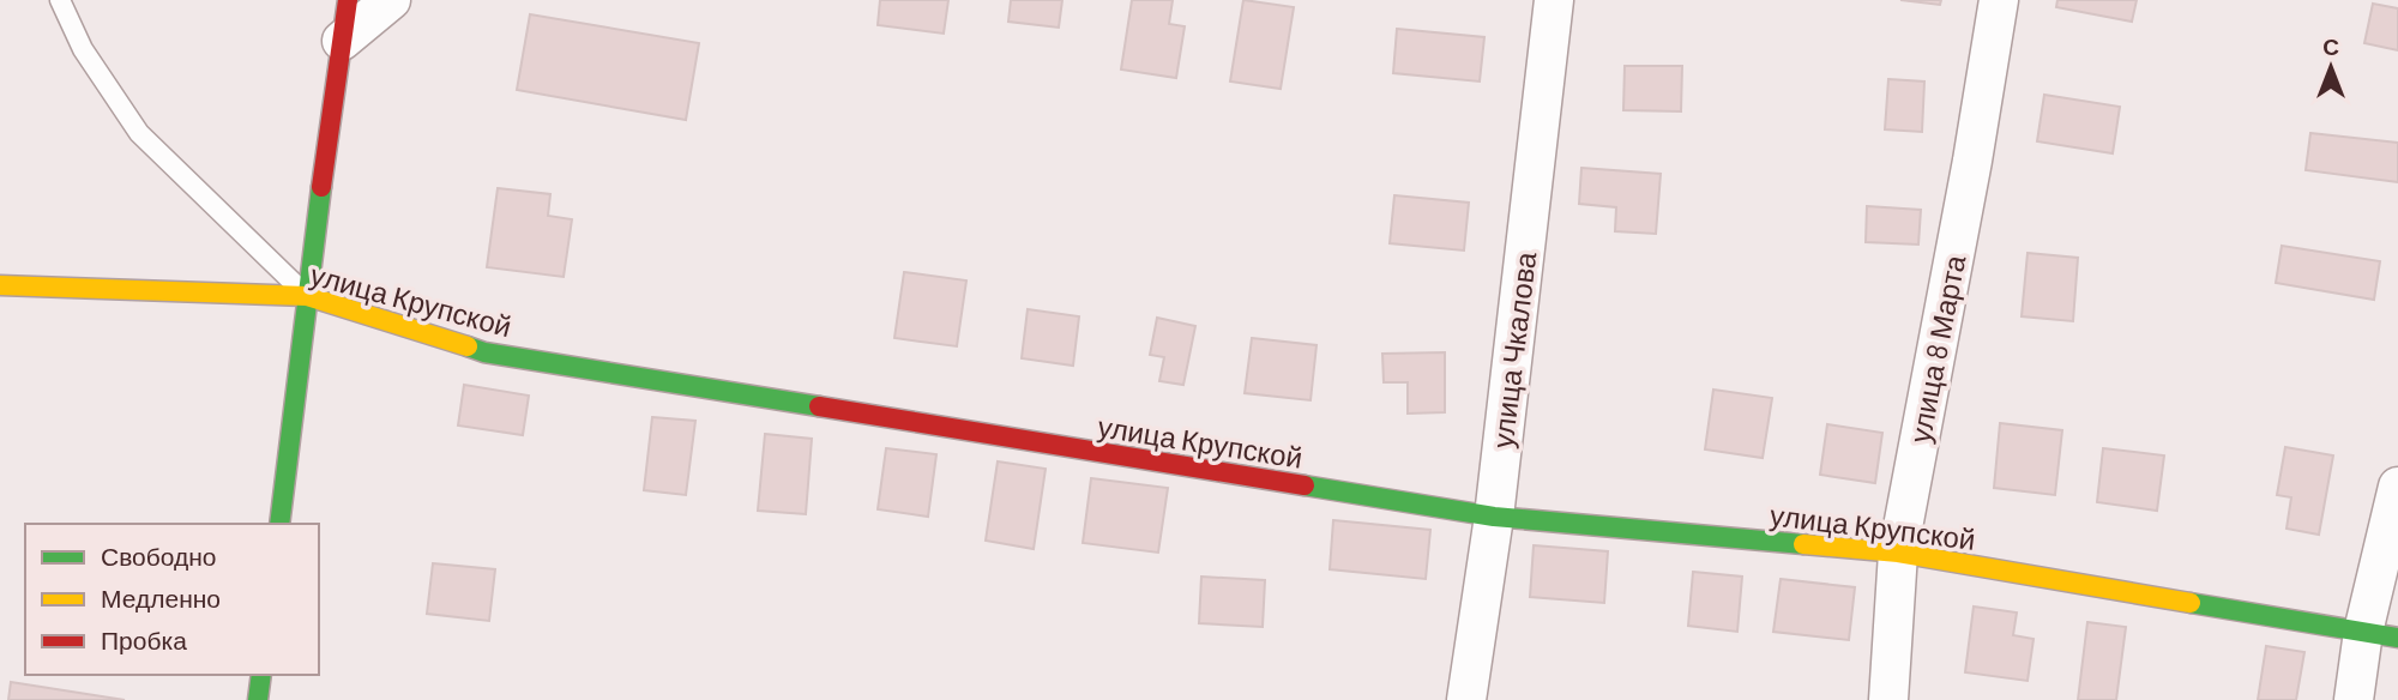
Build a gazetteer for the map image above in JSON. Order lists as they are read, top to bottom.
{
  "streets": {
    "street": ["улица Крупской", "улица 8 Марта", "улица Чкалова"]
  },
  "crossings": [
    ["улица Крупской", "улица 8 Марта"],
    ["улица Крупской", "улица Чкалова"]
  ],
  "legend": ["Свободно", "Медленно", "Пробка"],
  "north": "top"
}
